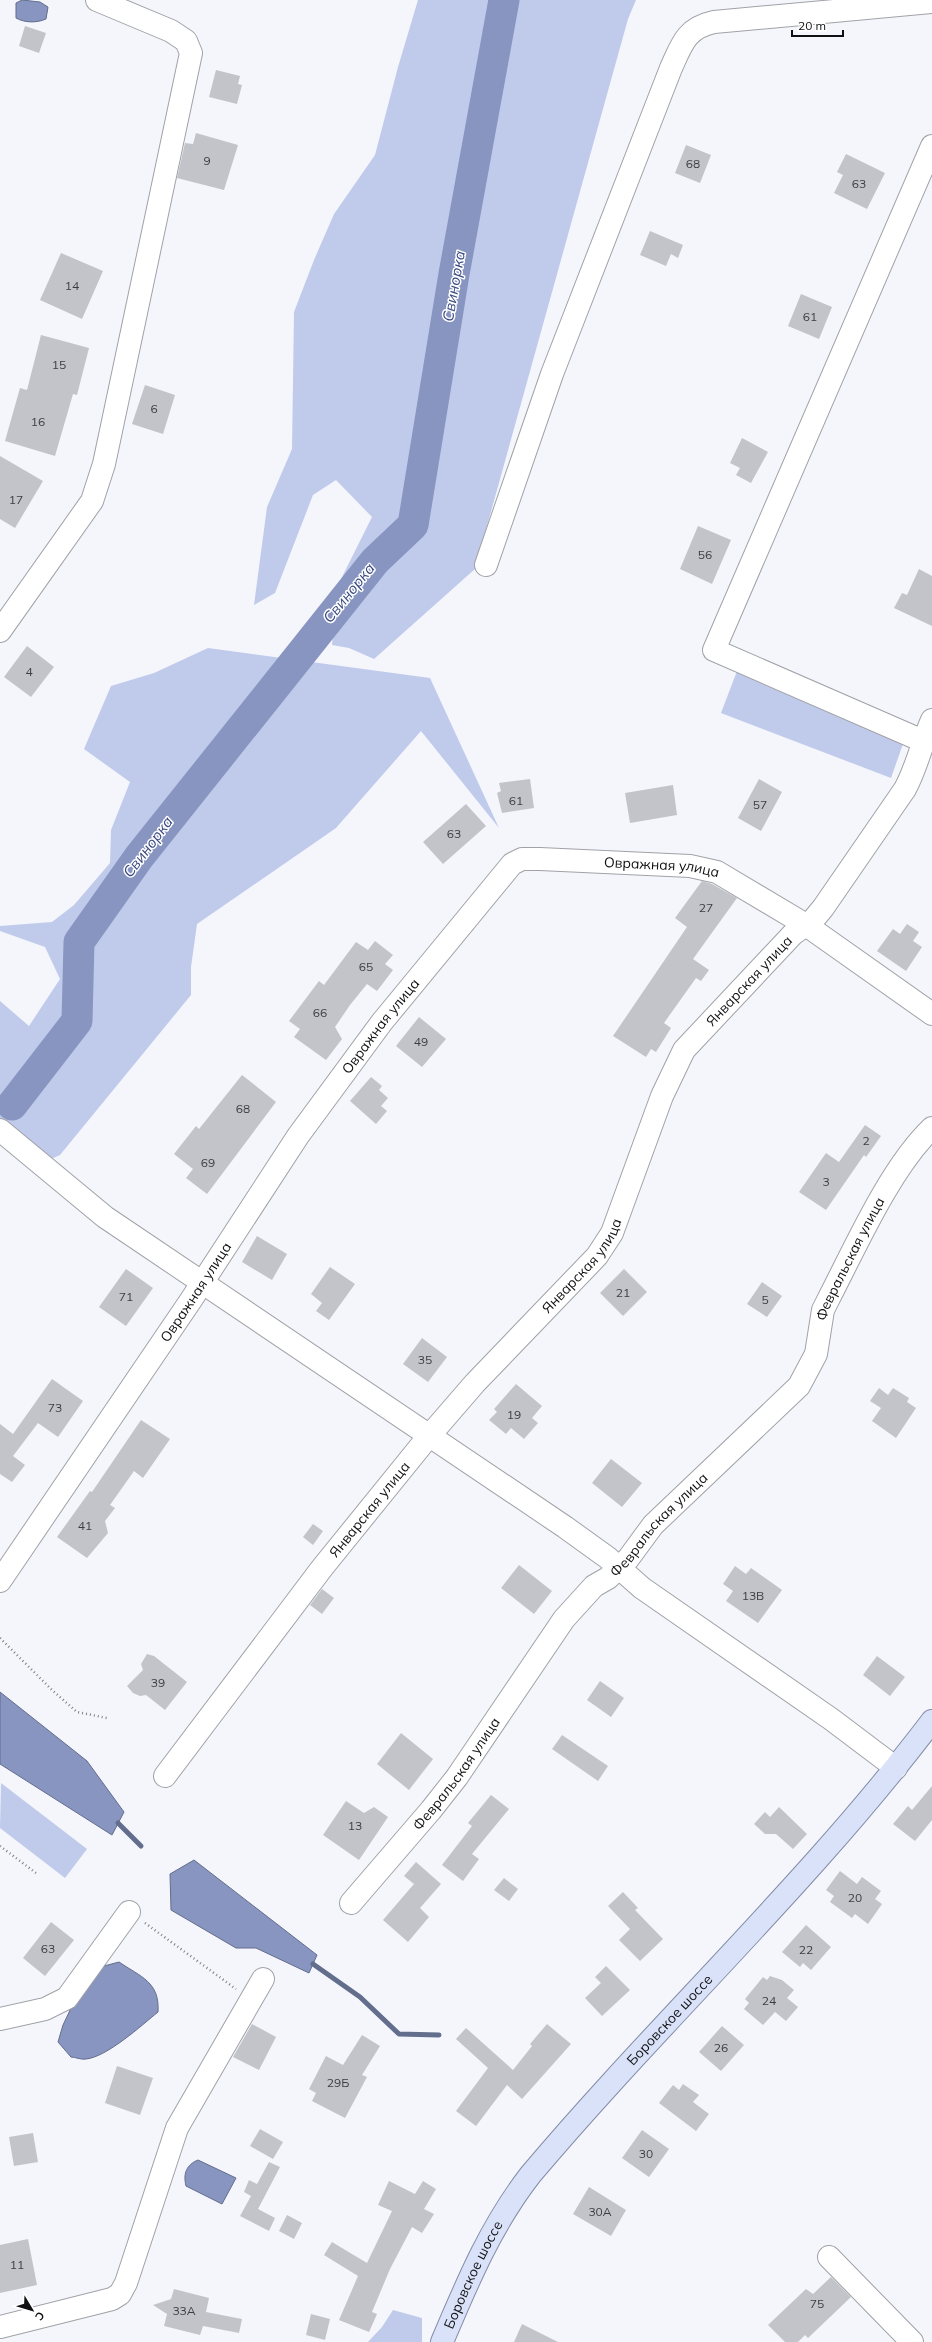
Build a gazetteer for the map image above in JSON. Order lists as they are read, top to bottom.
{
  "streets": {
    "main road": ["Боровское шоссе"],
    "street": ["Овражная улица", "Январская улица", "Февральская улица"]
  },
  "crossings": [
    ["Овражная улица", "Январская улица"]
  ],
  "water": ["Свинорка"],
  "house_numbers": [
    "9",
    "68",
    "63",
    "14",
    "61",
    "15",
    "6",
    "16",
    "17",
    "56",
    "4",
    "61",
    "57",
    "63",
    "27",
    "65",
    "66",
    "49",
    "68",
    "2",
    "69",
    "3",
    "21",
    "71",
    "5",
    "35",
    "73",
    "19",
    "41",
    "13В",
    "39",
    "13",
    "20",
    "63",
    "22",
    "24",
    "26",
    "29Б",
    "30",
    "30А",
    "11",
    "75",
    "33А"
  ],
  "scale_bar": "20 m",
  "north": "bottom right"
}
